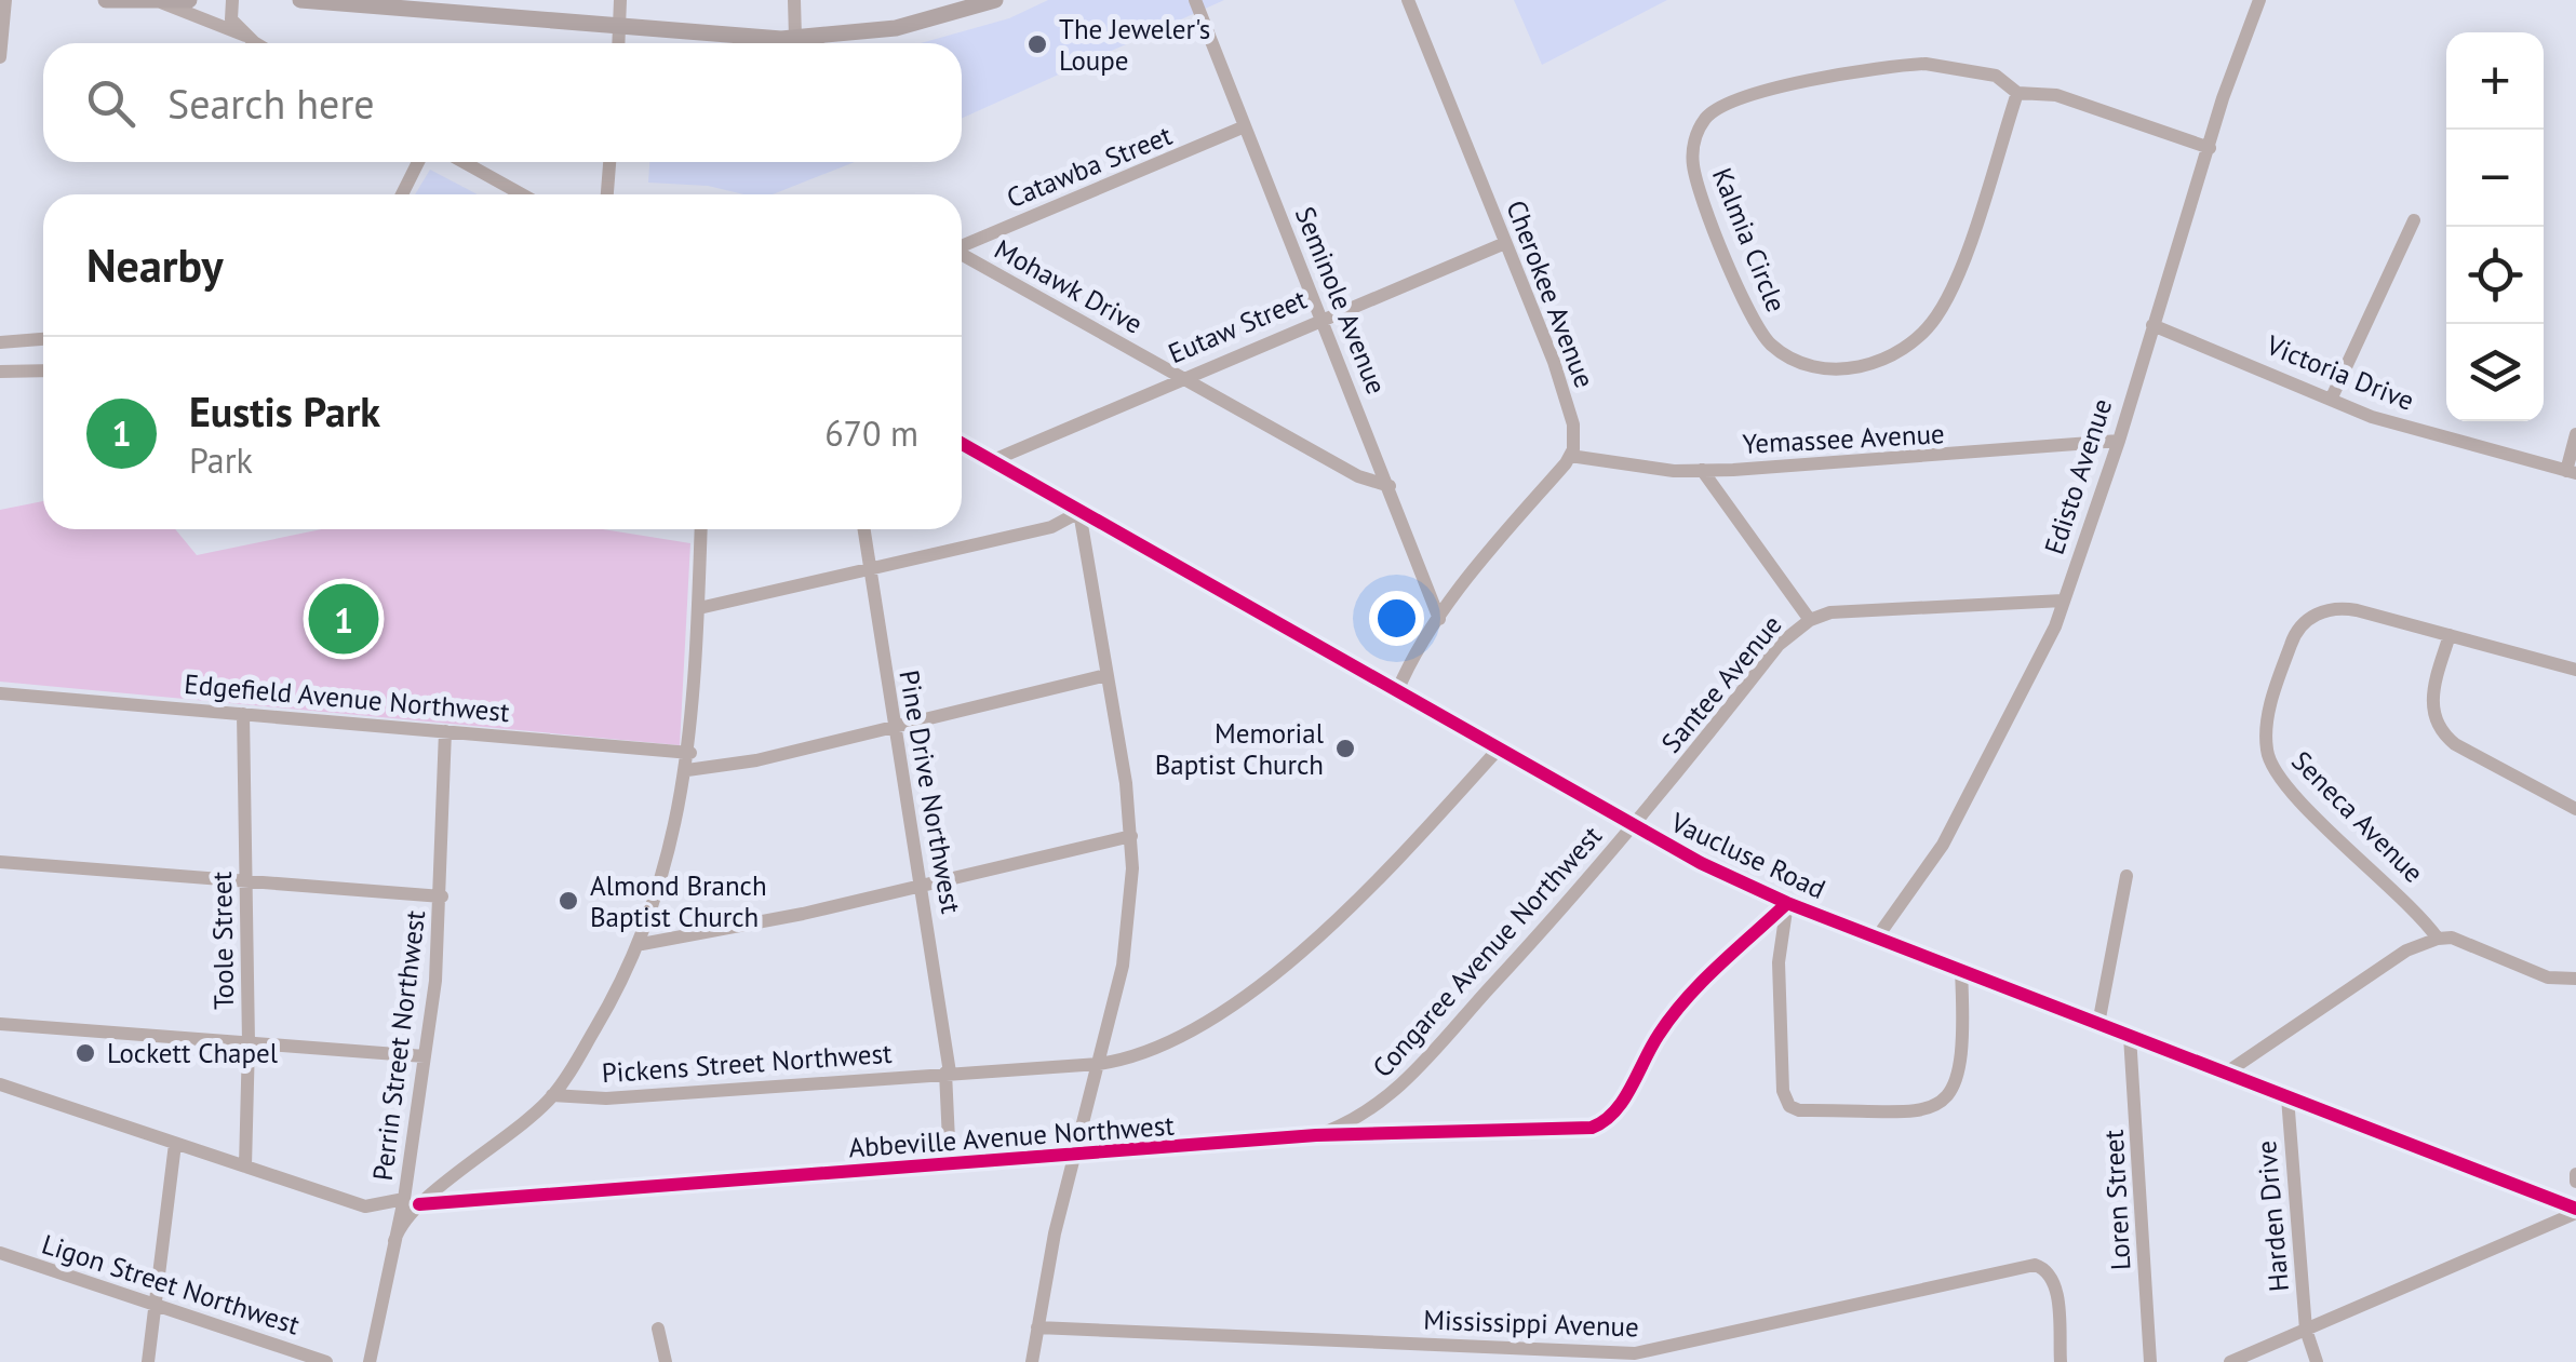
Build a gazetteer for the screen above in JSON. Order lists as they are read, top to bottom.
{
  "streets": {
    "street": [
      "Catawba Street",
      "Kalmia Circle",
      "Mohawk Drive",
      "Cherokee Avenue",
      "Seminole Avenue",
      "Eutaw Street",
      "Victoria Drive",
      "Yemassee Avenue",
      "Edisto Avenue",
      "Santee Avenue",
      "Edgefield Avenue Northwest",
      "Pine Drive Northwest",
      "Seneca Avenue",
      "Vaucluse Road",
      "Toole Street",
      "Congaree Avenue Northwest",
      "Perrin Street Northwest",
      "Pickens Street Northwest",
      "Abbeville Avenue Northwest",
      "Loren Street",
      "Harden Drive",
      "Ligon Street Northwest",
      "Mississippi Avenue"
    ]
  },
  "crossings": [
    ["Catawba Street", "Seminole Avenue"],
    ["Kalmia Circle", "Edisto Avenue"],
    ["Mohawk Drive", "Seminole Avenue"],
    ["Mohawk Drive", "Eutaw Street"],
    ["Cherokee Avenue", "Eutaw Street"],
    ["Cherokee Avenue", "Yemassee Avenue"],
    ["Seminole Avenue", "Eutaw Street"],
    ["Eutaw Street", "Vaucluse Road"],
    ["Victoria Drive", "Edisto Avenue"],
    ["Yemassee Avenue", "Edisto Avenue"],
    ["Edisto Avenue", "Santee Avenue"],
    ["Edisto Avenue", "Vaucluse Road"],
    ["Santee Avenue", "Vaucluse Road"],
    ["Santee Avenue", "Congaree Avenue Northwest"],
    ["Edgefield Avenue Northwest", "Toole Street"],
    ["Edgefield Avenue Northwest", "Perrin Street Northwest"],
    ["Pine Drive Northwest", "Pickens Street Northwest"],
    ["Pine Drive Northwest", "Abbeville Avenue Northwest"],
    ["Vaucluse Road", "Congaree Avenue Northwest"],
    ["Vaucluse Road", "Pickens Street Northwest"],
    ["Vaucluse Road", "Abbeville Avenue Northwest"],
    ["Vaucluse Road", "Loren Street"],
    ["Vaucluse Road", "Harden Drive"],
    ["Congaree Avenue Northwest", "Abbeville Avenue Northwest"]
  ],
  "places": [
    "The Jeweler's Loupe",
    "Memorial Baptist Church",
    "Almond Branch Baptist Church",
    "Lockett Chapel"
  ],
  "page": {
    "map_buttons": ["+", "−"],
    "search": "Search here",
    "heading": "Nearby",
    "list": [
      {
        "mark": "1",
        "name": "Eustis Park",
        "note": "Park",
        "value": "670 m"
      }
    ],
    "pins": "1"
  }
}
